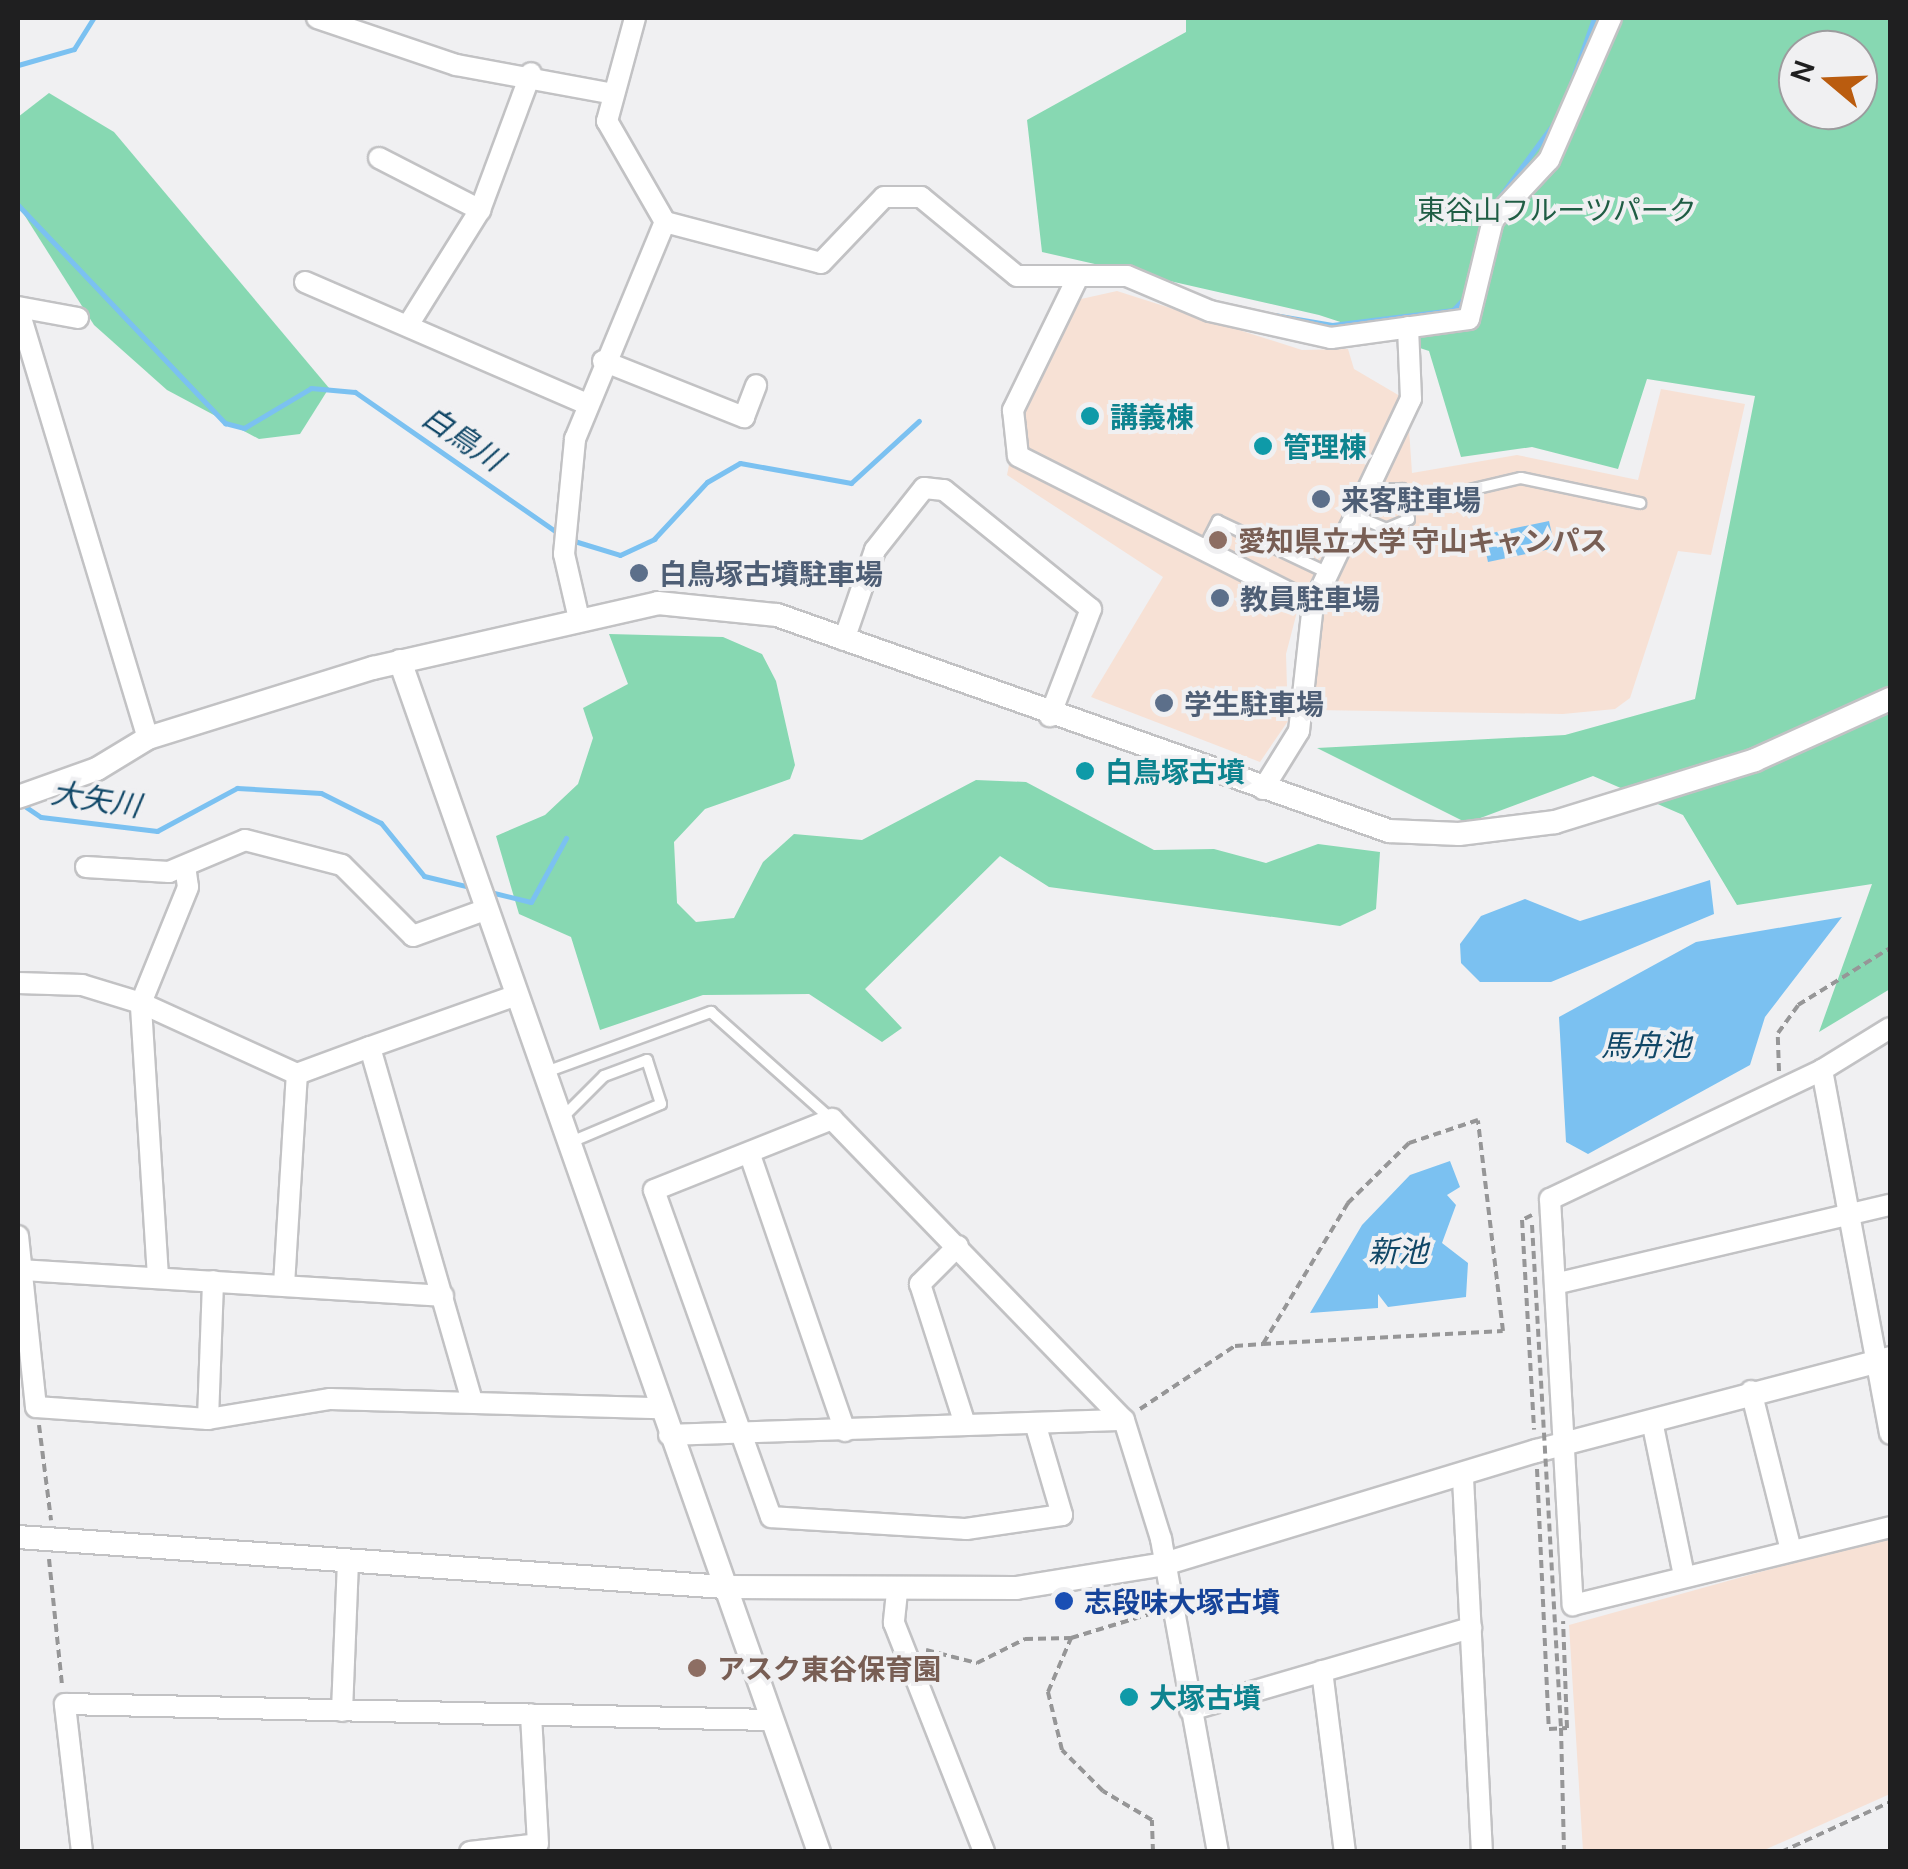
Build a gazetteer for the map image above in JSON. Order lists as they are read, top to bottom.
{
  "water": [
    "白鳥川",
    "大矢川",
    "馬舟池",
    "新池"
  ],
  "parks": ["東谷山フルーツパーク"],
  "places": [
    "講義棟",
    "管理棟",
    "来客駐車場",
    "愛知県立大学 守山キャンパス",
    "白鳥塚古墳駐車場",
    "教員駐車場",
    "学生駐車場",
    "白鳥塚古墳",
    "志段味大塚古墳",
    "アスク東谷保育園",
    "大塚古墳"
  ],
  "north": "left"
}
